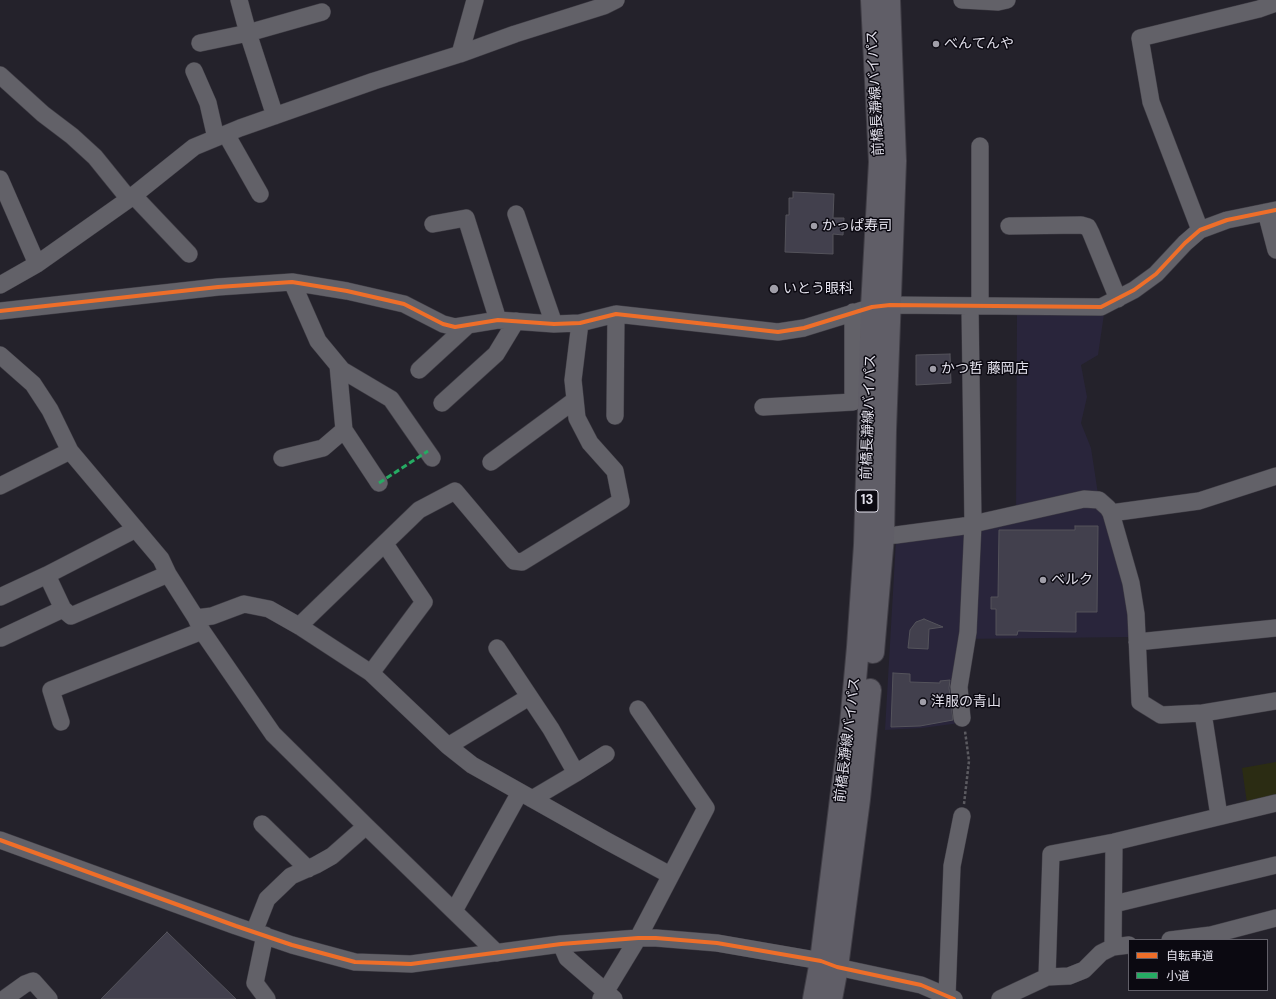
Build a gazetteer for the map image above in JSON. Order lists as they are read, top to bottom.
{
  "streets": {
    "main road": ["前橋長瀞線バイパス", "13"]
  },
  "places": [
    "べんてんや",
    "かっぱ寿司",
    "いとう眼科",
    "かつ哲 藤岡店",
    "ベルク",
    "洋服の青山"
  ],
  "legend": ["自転車道", "小道"]
}
